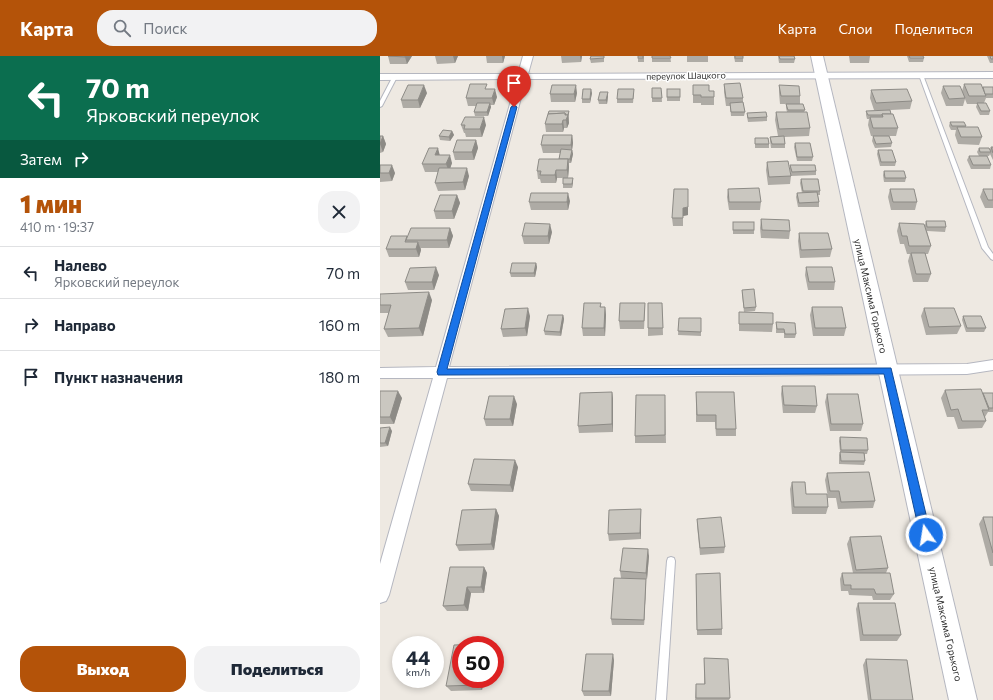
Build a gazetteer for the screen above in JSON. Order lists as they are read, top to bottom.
{
  "streets": {
    "main road": ["улица Максима Горького"],
    "street": ["переулок Шацкого"]
  },
  "crossings": [
    ["переулок Шацкого", "улица Максима Горького"]
  ],
  "page": {
    "header": "Карта",
    "search": "Поиск",
    "nav": ["Карта", "Слои", "Поделиться"],
    "turn": ["70 m", "Ярковский переулок"],
    "then": "Затем",
    "heading": ["1 мин", "410 m · 19:37"],
    "list": [
      {
        "name": "Налево",
        "note": "Ярковский переулок",
        "value": "70 m"
      },
      {
        "name": "Направо",
        "value": "160 m"
      },
      {
        "name": "Пункт назначения",
        "value": "180 m"
      }
    ],
    "speed": "44 km/h",
    "limit": "50",
    "buttons": ["Выход", "Поделиться"]
  }
}
